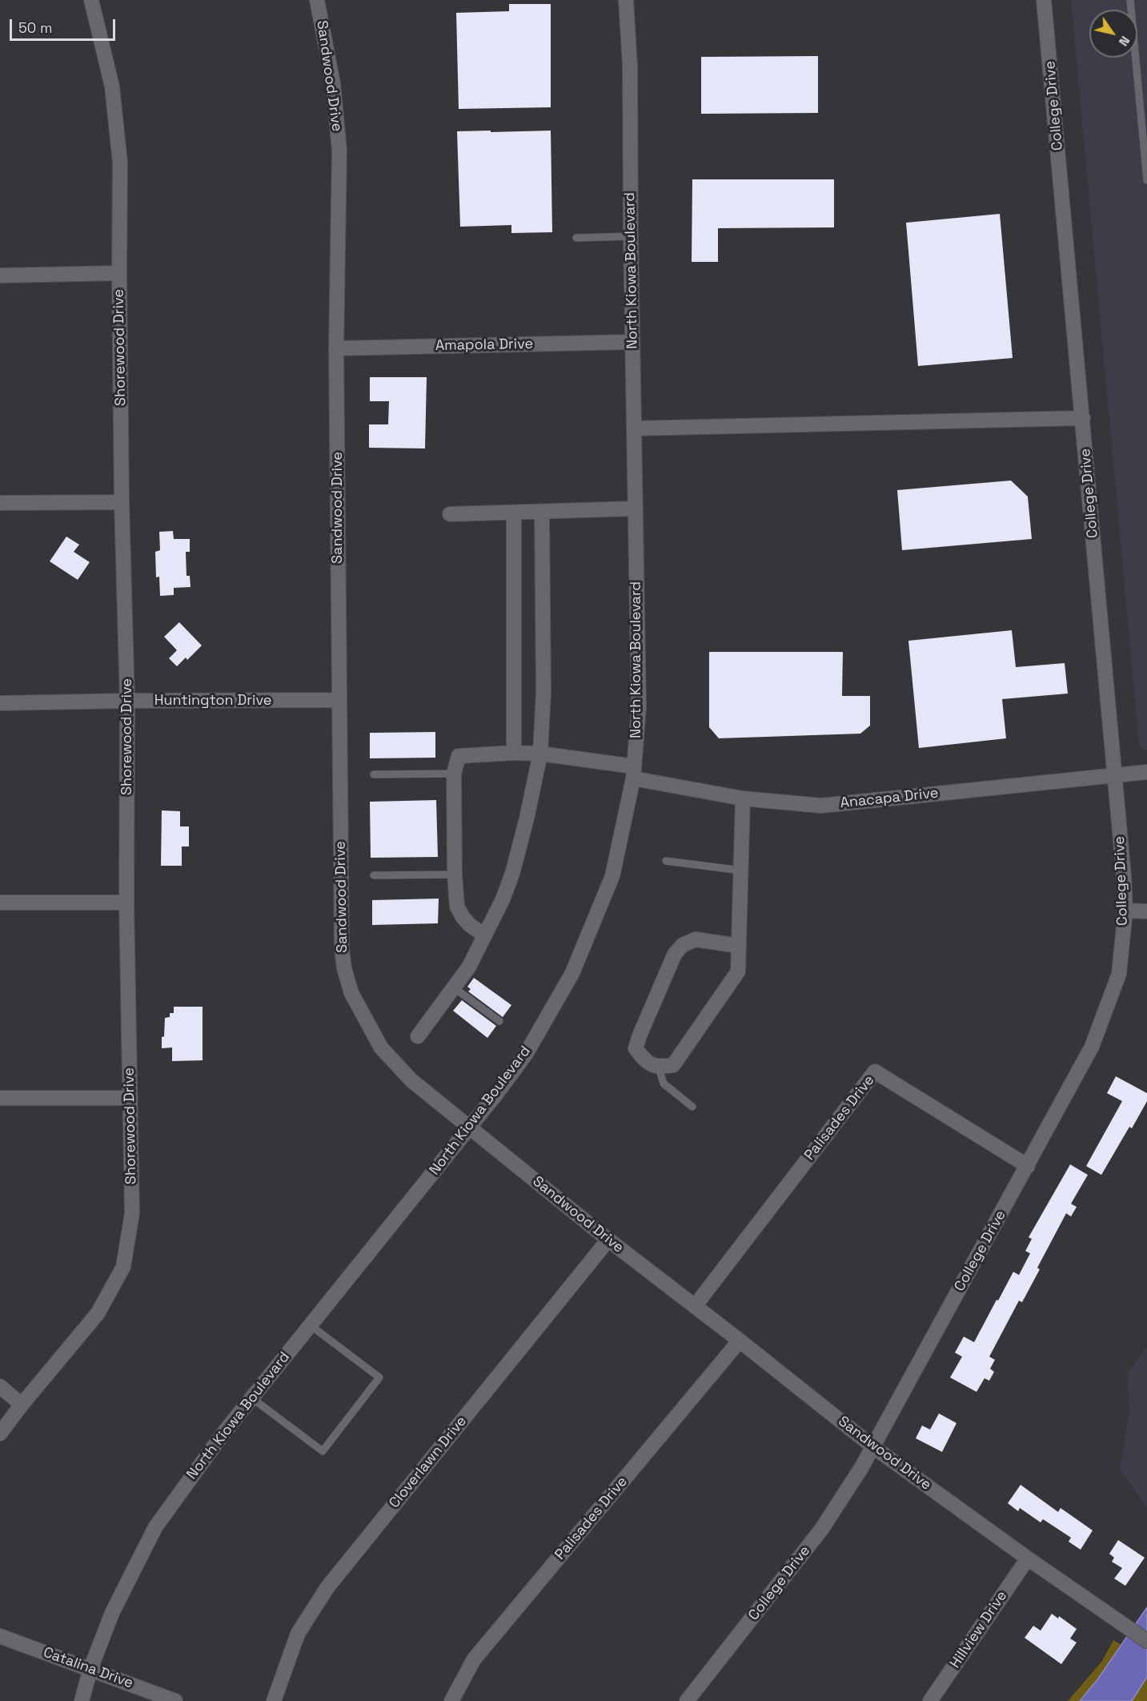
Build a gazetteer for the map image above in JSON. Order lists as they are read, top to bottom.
{
  "streets": {
    "street": [
      "Sandwood Drive",
      "College Drive",
      "North Kiowa Boulevard",
      "Amapola Drive",
      "Shorewood Drive",
      "Huntington Drive",
      "Anacapa Drive",
      "Palisades Drive",
      "Cloverlawn Drive",
      "Hillview Drive",
      "Catalina Drive"
    ]
  },
  "crossings": [
    ["Sandwood Drive", "College Drive"],
    ["Sandwood Drive", "North Kiowa Boulevard"],
    ["Sandwood Drive", "Amapola Drive"],
    ["Sandwood Drive", "Huntington Drive"],
    ["Sandwood Drive", "Palisades Drive"],
    ["Sandwood Drive", "Cloverlawn Drive"],
    ["Sandwood Drive", "Hillview Drive"],
    ["College Drive", "Anacapa Drive"],
    ["College Drive", "Palisades Drive"],
    ["North Kiowa Boulevard", "Amapola Drive"],
    ["North Kiowa Boulevard", "Anacapa Drive"],
    ["North Kiowa Boulevard", "Catalina Drive"],
    ["Shorewood Drive", "Huntington Drive"]
  ],
  "scale_bar": "50 m",
  "north": "bottom right"
}
